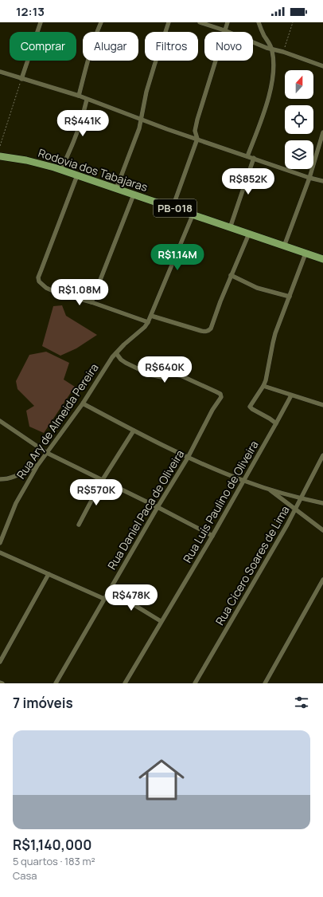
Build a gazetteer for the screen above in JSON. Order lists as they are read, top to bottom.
{
  "streets": {
    "main road": ["Rodovia dos Tabajaras", "PB-018"],
    "street": [
      "Rua Ary de Almeida Pereira",
      "Rua Luís Paulino de Oliveira",
      "Rua Daniel Paca de Oliveira",
      "Rua Cícero Soares de Lima"
    ]
  },
  "crossings": [
    ["Rodovia dos Tabajaras", "Rua Ary de Almeida Pereira"],
    ["Rua Ary de Almeida Pereira", "Rua Daniel Paca de Oliveira"]
  ],
  "north": "top",
  "page": {
    "status": "12:13",
    "chip": [
      "Comprar",
      "Alugar",
      "Filtros",
      "Novo"
    ],
    "price": [
      "R$441K",
      "R$852K",
      "R$1.14M",
      "R$1.08M",
      "R$640K",
      "R$570K",
      "R$478K"
    ],
    "heading": "7 imóveis",
    "list": [
      {
        "name": "R$1,140,000",
        "note": "5 quartos · 183 m² · Casa"
      }
    ]
  }
}
